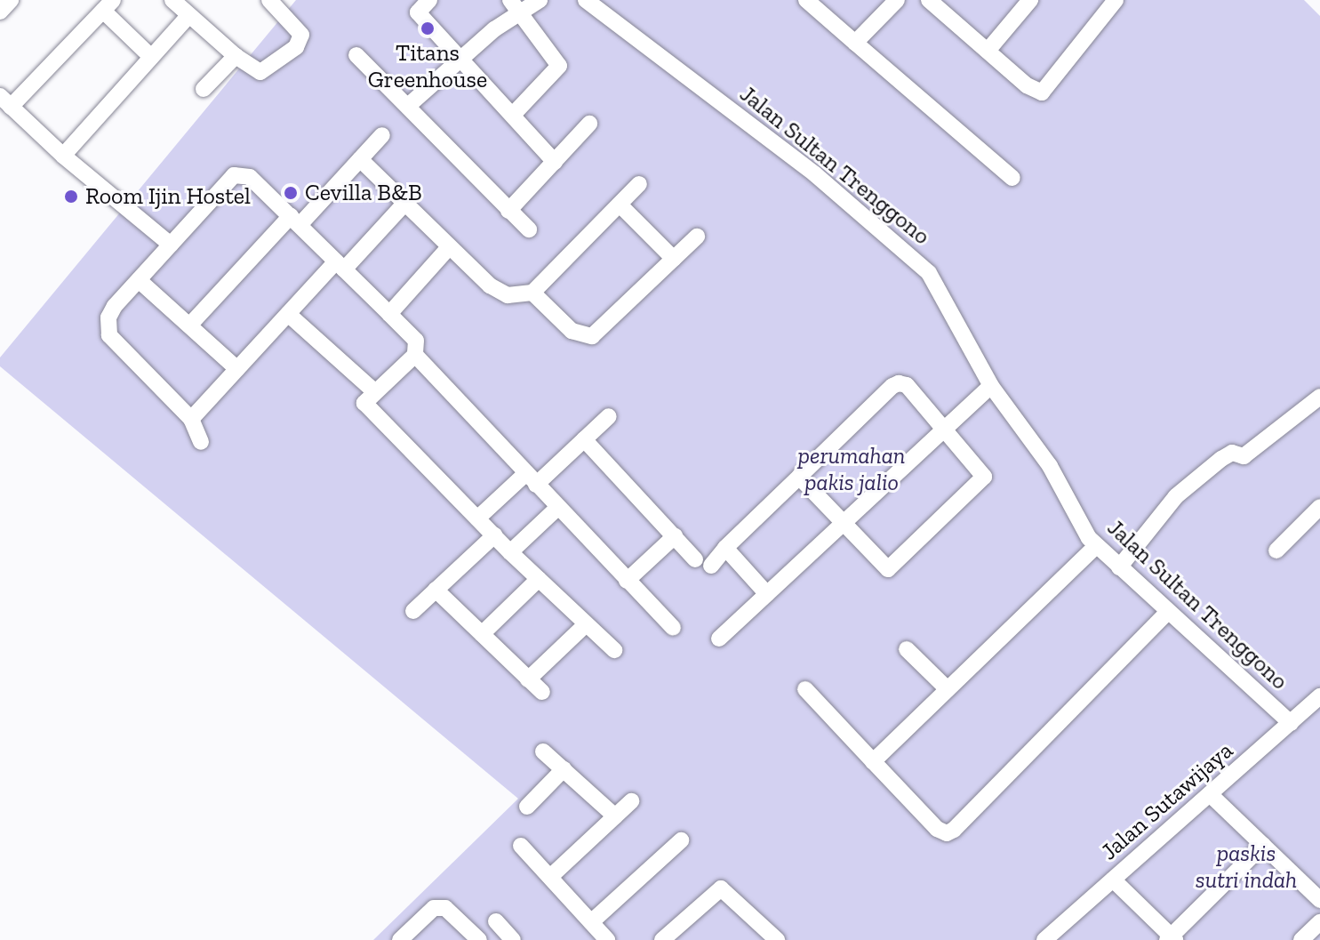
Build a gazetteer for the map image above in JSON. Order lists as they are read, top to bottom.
{
  "streets": {
    "street": ["Jalan Sultan Trenggono", "Jalan Sutawijaya"]
  },
  "crossings": [
    ["Jalan Sultan Trenggono", "Jalan Sutawijaya"]
  ],
  "parks": ["perumahan pakis jalio", "paskis sutri indah"],
  "places": ["Titans Greenhouse", "Cevilla B&B", "Room Ijin Hostel"]
}
